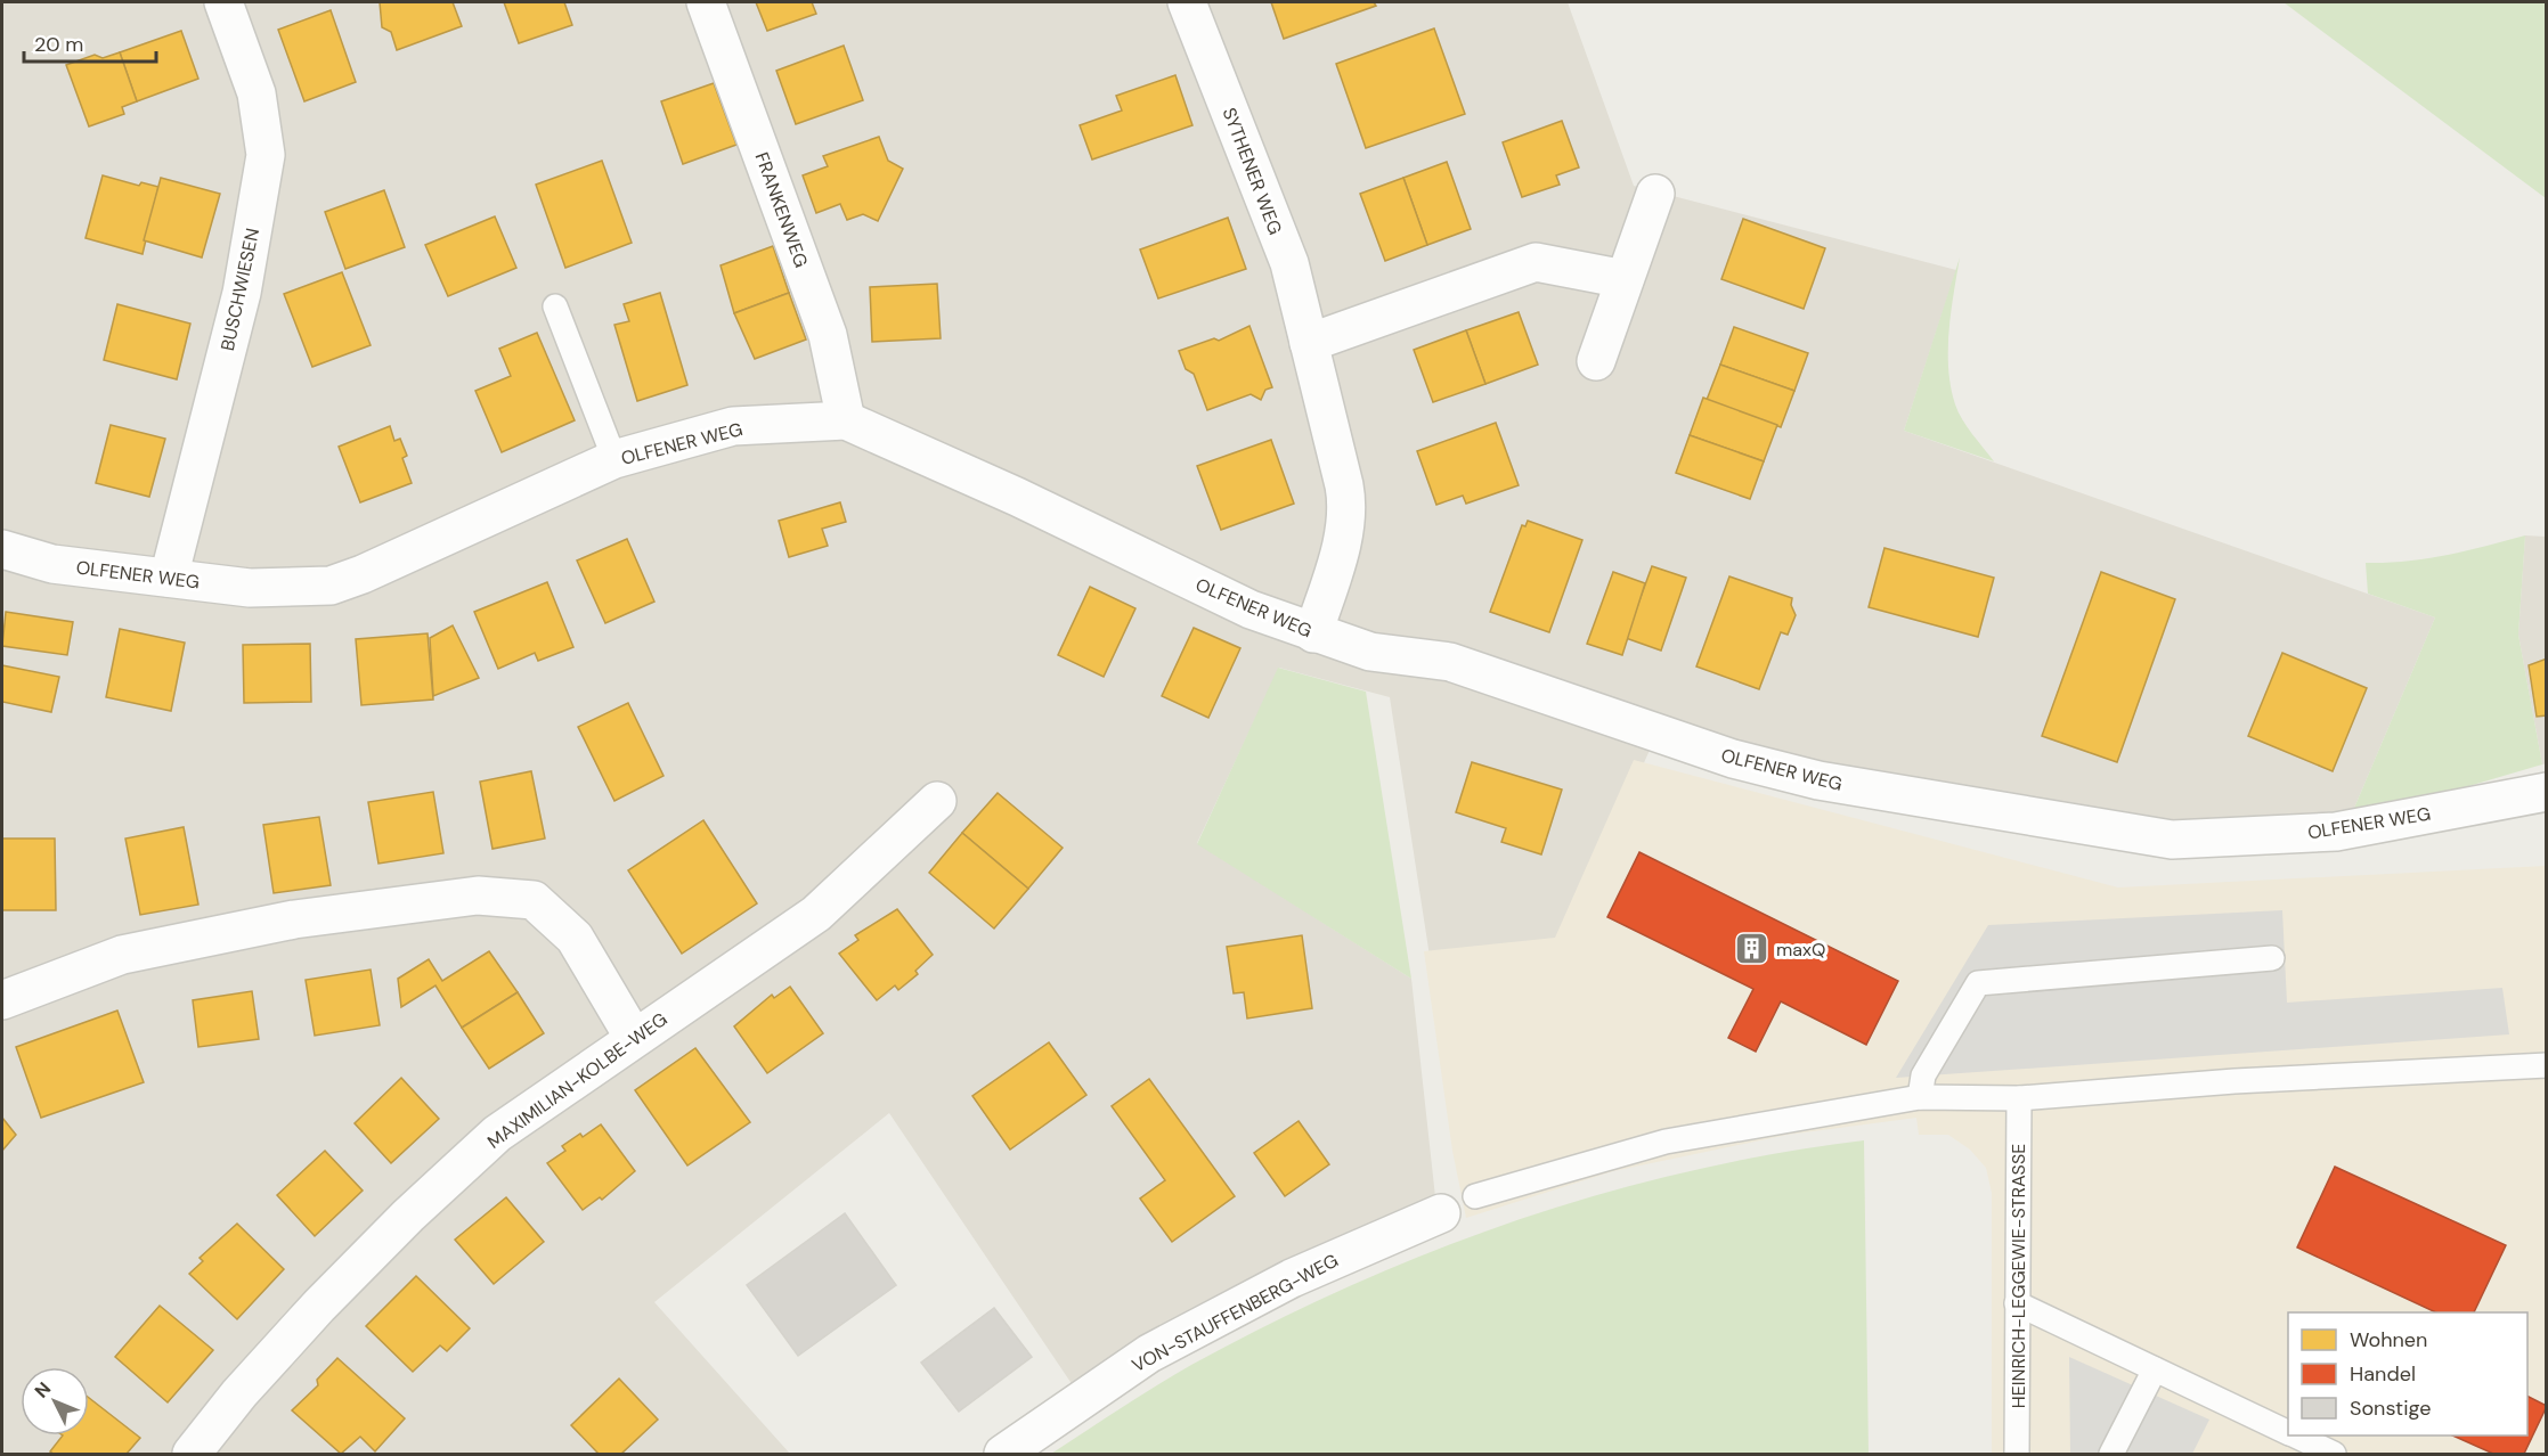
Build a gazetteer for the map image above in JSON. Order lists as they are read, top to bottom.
{
  "streets": {
    "street": [
      "SYTHENER WEG",
      "FRANKENWEG",
      "BUSCHWIESEN",
      "OLFENER WEG",
      "MAXIMILIAN-KOLBE-WEG",
      "VON-STAUFFENBERG-WEG"
    ],
    "lane": ["HEINRICH-LEGGEWIE-STRASSE"]
  },
  "crossings": [
    ["SYTHENER WEG", "OLFENER WEG"],
    ["FRANKENWEG", "OLFENER WEG"],
    ["BUSCHWIESEN", "OLFENER WEG"]
  ],
  "places": {
    "building": ["maxQ"]
  },
  "legend": ["Wohnen", "Handel", "Sonstige"],
  "scale_bar": "20 m",
  "north": "top left"
}
